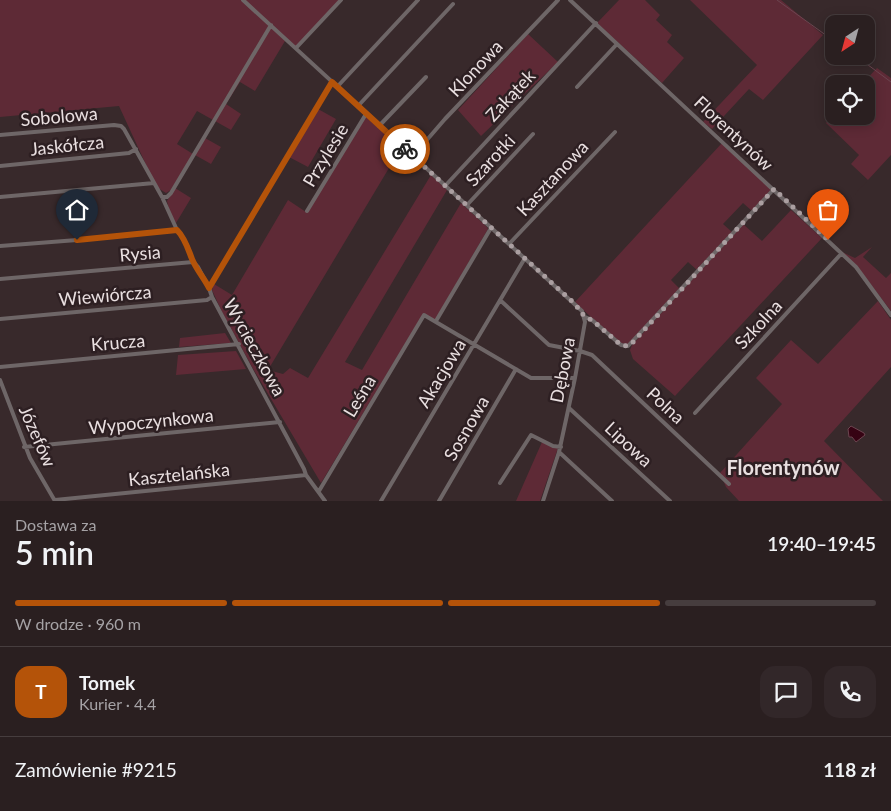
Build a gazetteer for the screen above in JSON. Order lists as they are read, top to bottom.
{
  "streets": {
    "street": [
      "Klonowa",
      "Zakątek",
      "Sobolowa",
      "Florentynów",
      "Jaskółcza",
      "Przylesie",
      "Szarotki",
      "Kasztanowa",
      "Rysia",
      "Wiewiórcza",
      "Szkolna",
      "Krucza",
      "Wycieczkowa",
      "Dębowa",
      "Akacjowa",
      "Leśna",
      "Polna",
      "Wypoczynkowa",
      "Sosnowa",
      "Józefów",
      "Lipowa",
      "Kasztelańska"
    ]
  },
  "crossings": [
    ["Klonowa", "Dębowa"],
    ["Zakątek", "Florentynów"],
    ["Zakątek", "Dębowa"],
    ["Sobolowa", "Wycieczkowa"],
    ["Florentynów", "Szkolna"],
    ["Jaskółcza", "Wycieczkowa"],
    ["Przylesie", "Dębowa"],
    ["Szarotki", "Dębowa"],
    ["Kasztanowa", "Dębowa"],
    ["Rysia", "Wycieczkowa"],
    ["Wiewiórcza", "Wycieczkowa"],
    ["Krucza", "Wycieczkowa"],
    ["Wycieczkowa", "Leśna"],
    ["Wycieczkowa", "Wypoczynkowa"],
    ["Wycieczkowa", "Kasztelańska"],
    ["Dębowa", "Akacjowa"],
    ["Dębowa", "Polna"],
    ["Dębowa", "Lipowa"],
    ["Akacjowa", "Polna"],
    ["Wypoczynkowa", "Józefów"],
    ["Józefów", "Kasztelańska"]
  ],
  "districts": ["Florentynów"],
  "north": "bottom left",
  "page": {
    "heading": ["5 min", "Dostawa za", "19:40–19:45"],
    "panel": [
      "Tomek",
      "Kurier · 4.4",
      "Zamówienie #9215",
      "118 zł"
    ],
    "bar": "W drodze · 960 m",
    "round": "T"
  }
}
